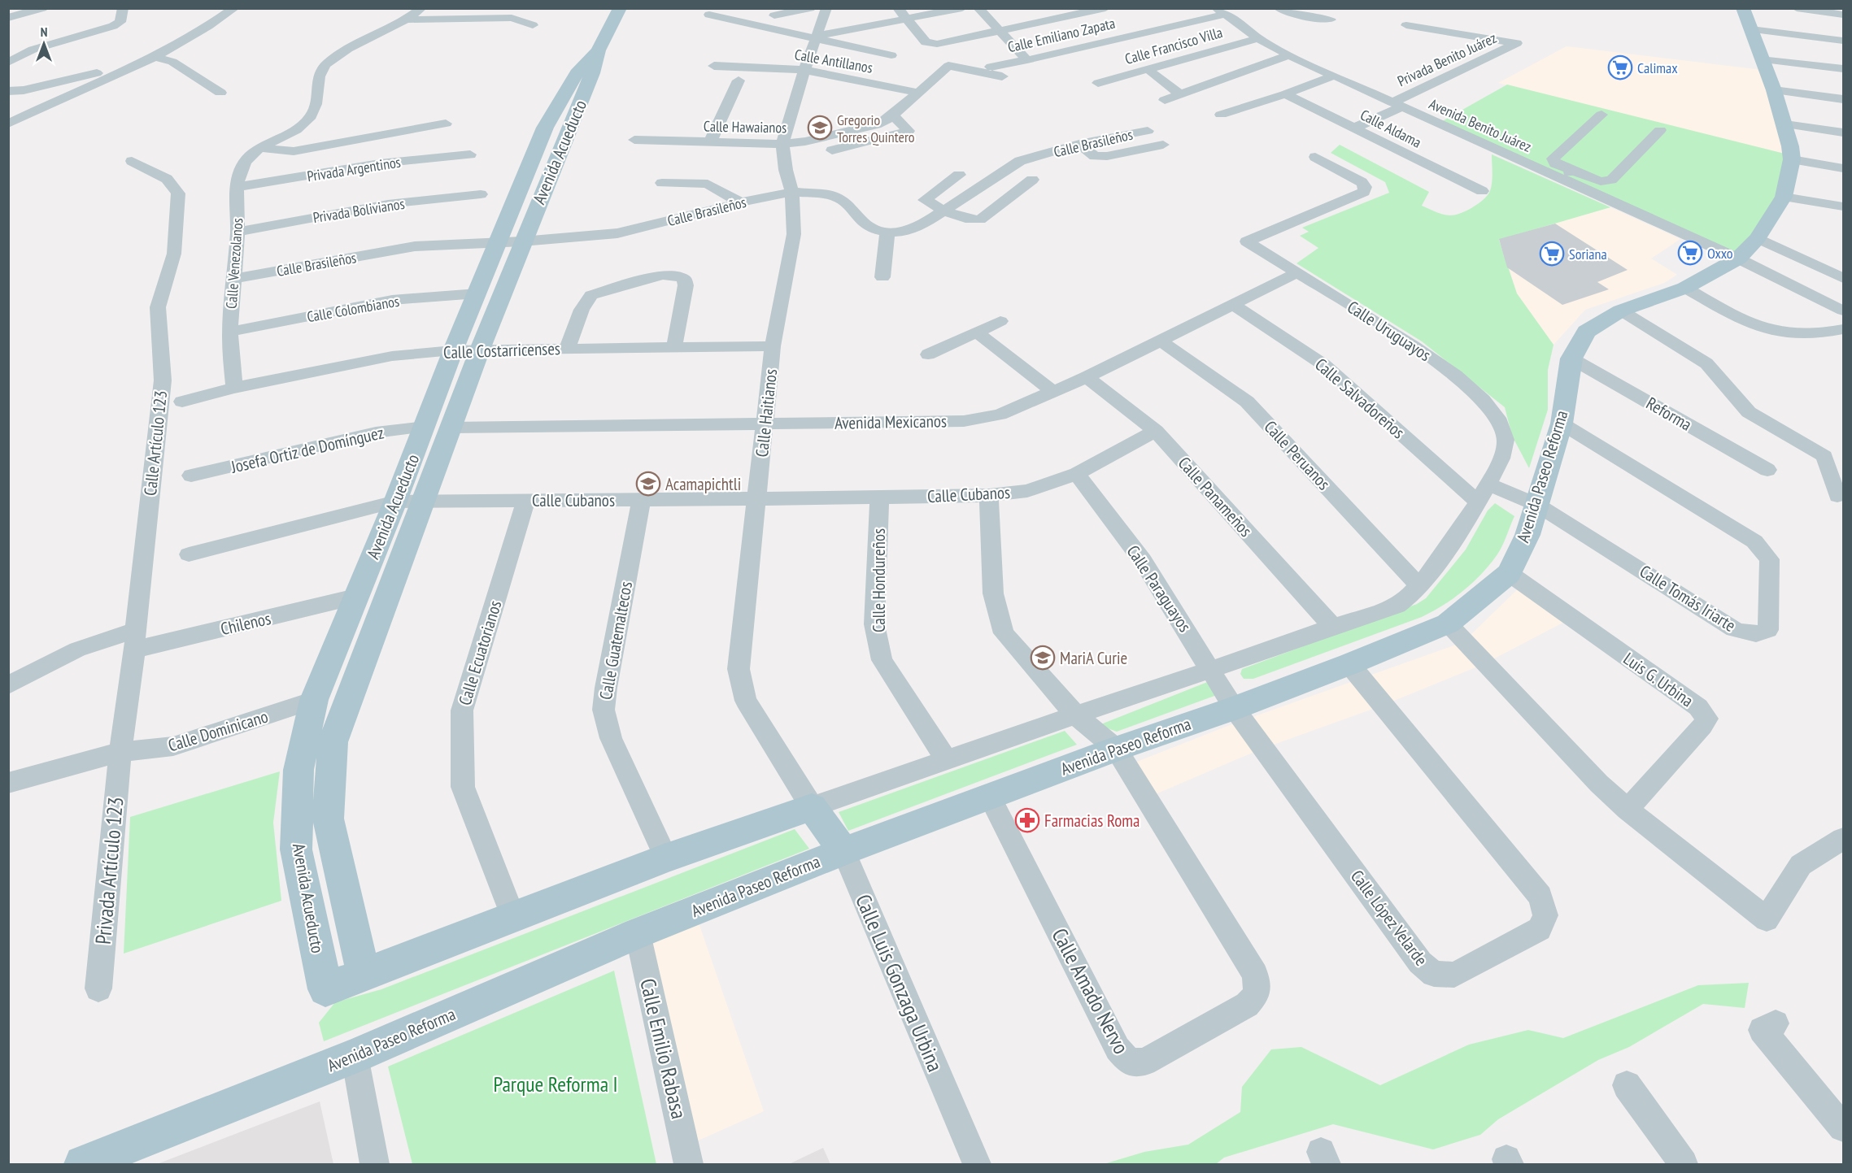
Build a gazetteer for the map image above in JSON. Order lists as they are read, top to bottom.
{
  "streets": {
    "main road": ["Avenida Acueducto", "Avenida Paseo Reforma", "Calle Luis Gonzaga Urbina"],
    "street": [
      "Calle Emiliano Zapata",
      "Calle Francisco Villa",
      "Privada Benito Juárez",
      "Calle Antillanos",
      "Avenida Benito Juárez",
      "Calle Hawaianos",
      "Calle Aldama",
      "Calle Brasileños",
      "Privada Argentinos",
      "Privada Bolivianos",
      "Calle Venezolanos",
      "Calle Colombianos",
      "Calle Uruguayos",
      "Calle Costarricenses",
      "Calle Salvadoreños",
      "Calle Haitianos",
      "Reforma",
      "Avenida Mexicanos",
      "Calle Artículo 123",
      "Josefa Ortiz de Domínguez",
      "Calle Peruanos",
      "Calle Cubanos",
      "Calle Panameños",
      "Calle Hondureños",
      "Calle Paraguayos",
      "Calle Tomás Iriarte",
      "Chilenos",
      "Calle Guatemaltecos",
      "Calle Ecuatorianos",
      "Luis G. Urbina",
      "Calle Dominicano",
      "Privada Artículo 123",
      "Calle López Velarde",
      "Calle Amado Nervo",
      "Calle Emilio Rabasa"
    ]
  },
  "crossings": [
    ["Calle Emiliano Zapata", "Avenida Benito Juárez"],
    ["Calle Francisco Villa", "Avenida Benito Juárez"],
    ["Privada Benito Juárez", "Avenida Benito Juárez"],
    ["Calle Antillanos", "Calle Hawaianos"],
    ["Calle Antillanos", "Calle Haitianos"],
    ["Avenida Benito Juárez", "Avenida Paseo Reforma"],
    ["Calle Hawaianos", "Calle Haitianos"],
    ["Calle Brasileños", "Avenida Acueducto"],
    ["Calle Brasileños", "Calle Venezolanos"],
    ["Calle Brasileños", "Calle Haitianos"],
    ["Avenida Acueducto", "Calle Colombianos"],
    ["Avenida Acueducto", "Calle Costarricenses"],
    ["Avenida Acueducto", "Avenida Mexicanos"],
    ["Avenida Acueducto", "Josefa Ortiz de Domínguez"],
    ["Avenida Acueducto", "Calle Cubanos"],
    ["Avenida Acueducto", "Chilenos"],
    ["Avenida Acueducto", "Calle Dominicano"],
    ["Privada Argentinos", "Calle Venezolanos"],
    ["Privada Bolivianos", "Calle Venezolanos"],
    ["Calle Venezolanos", "Calle Colombianos"],
    ["Calle Venezolanos", "Calle Costarricenses"],
    ["Calle Uruguayos", "Calle Salvadoreños"],
    ["Calle Uruguayos", "Avenida Mexicanos"],
    ["Calle Costarricenses", "Calle Haitianos"],
    ["Calle Salvadoreños", "Avenida Mexicanos"],
    ["Calle Salvadoreños", "Avenida Paseo Reforma"],
    ["Calle Salvadoreños", "Calle Tomás Iriarte"],
    ["Calle Haitianos", "Avenida Mexicanos"],
    ["Calle Haitianos", "Calle Cubanos"],
    ["Calle Haitianos", "Calle Luis Gonzaga Urbina"],
    ["Reforma", "Avenida Paseo Reforma"],
    ["Avenida Mexicanos", "Calle Peruanos"],
    ["Avenida Mexicanos", "Calle Panameños"],
    ["Calle Artículo 123", "Chilenos"],
    ["Calle Artículo 123", "Calle Dominicano"],
    ["Calle Artículo 123", "Privada Artículo 123"],
    ["Avenida Paseo Reforma", "Calle Paraguayos"],
    ["Avenida Paseo Reforma", "Calle Tomás Iriarte"],
    ["Avenida Paseo Reforma", "Luis G. Urbina"],
    ["Avenida Paseo Reforma", "Calle López Velarde"],
    ["Avenida Paseo Reforma", "Calle Luis Gonzaga Urbina"],
    ["Avenida Paseo Reforma", "Calle Amado Nervo"],
    ["Avenida Paseo Reforma", "Calle Emilio Rabasa"],
    ["Calle Cubanos", "Calle Panameños"],
    ["Calle Cubanos", "Calle Hondureños"],
    ["Calle Cubanos", "Calle Paraguayos"],
    ["Calle Cubanos", "Calle Guatemaltecos"],
    ["Calle Cubanos", "Calle Ecuatorianos"],
    ["Calle Cubanos", "Calle Amado Nervo"],
    ["Calle Paraguayos", "Calle López Velarde"],
    ["Calle Dominicano", "Privada Artículo 123"]
  ],
  "parks": ["Parque Reforma I"],
  "places": {
    "supermarket": ["Calimax", "Oxxo", "Soriana"],
    "school or university": ["Gregorio Torres Quintero", "Acamapichtli", "MariA Curie"],
    "pharmacy": ["Farmacias Roma"]
  },
  "north": "top"
}
